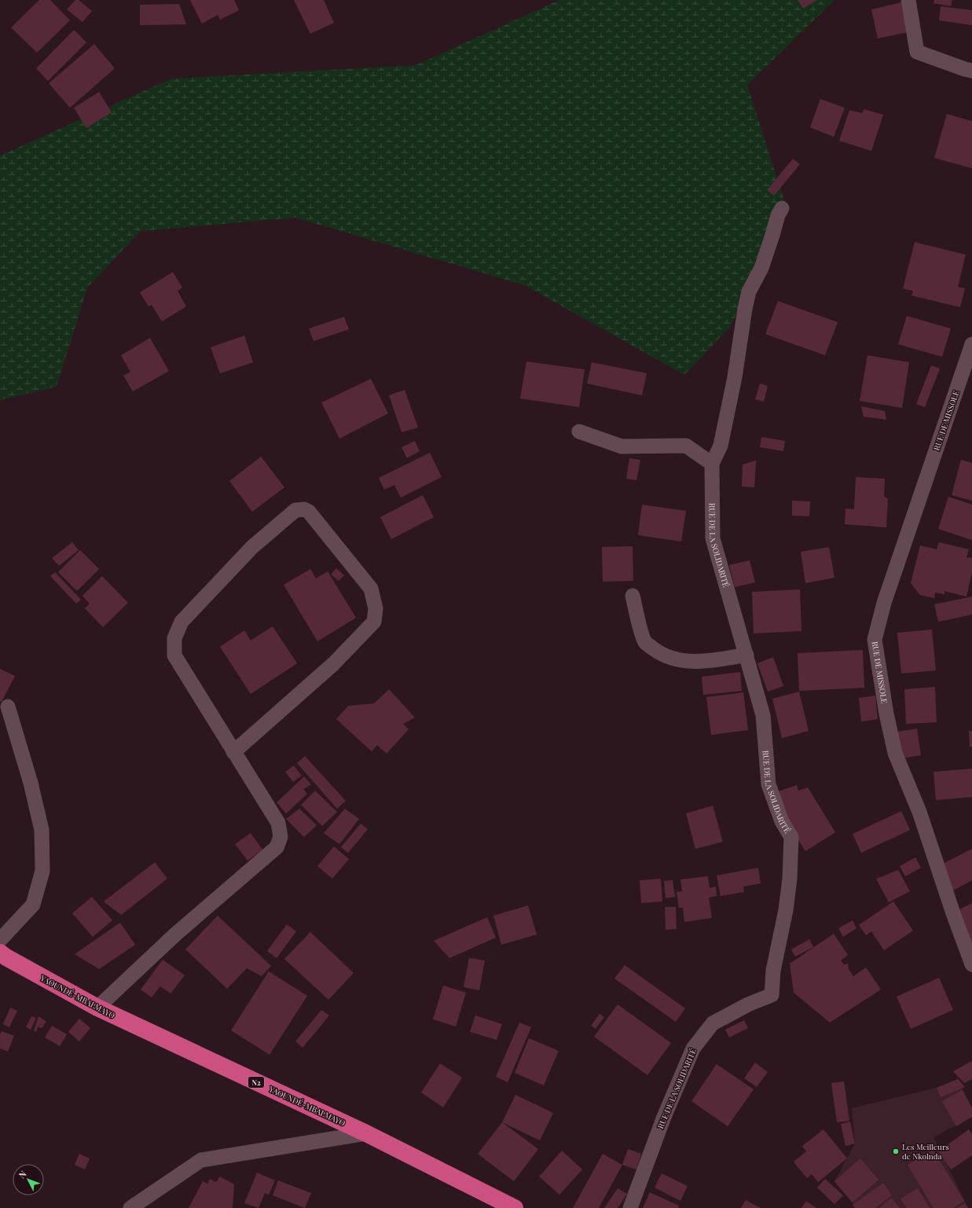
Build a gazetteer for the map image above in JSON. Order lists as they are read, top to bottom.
{
  "streets": {
    "highway": ["YAOUNDÉ-MBALMAYO", "N2"],
    "street": ["RUE DE MISSOLE", "RUE DE LA SOLIDARITÉ"]
  },
  "places": ["Les Meilleurs de Nkolnda"],
  "north": "top left"
}
